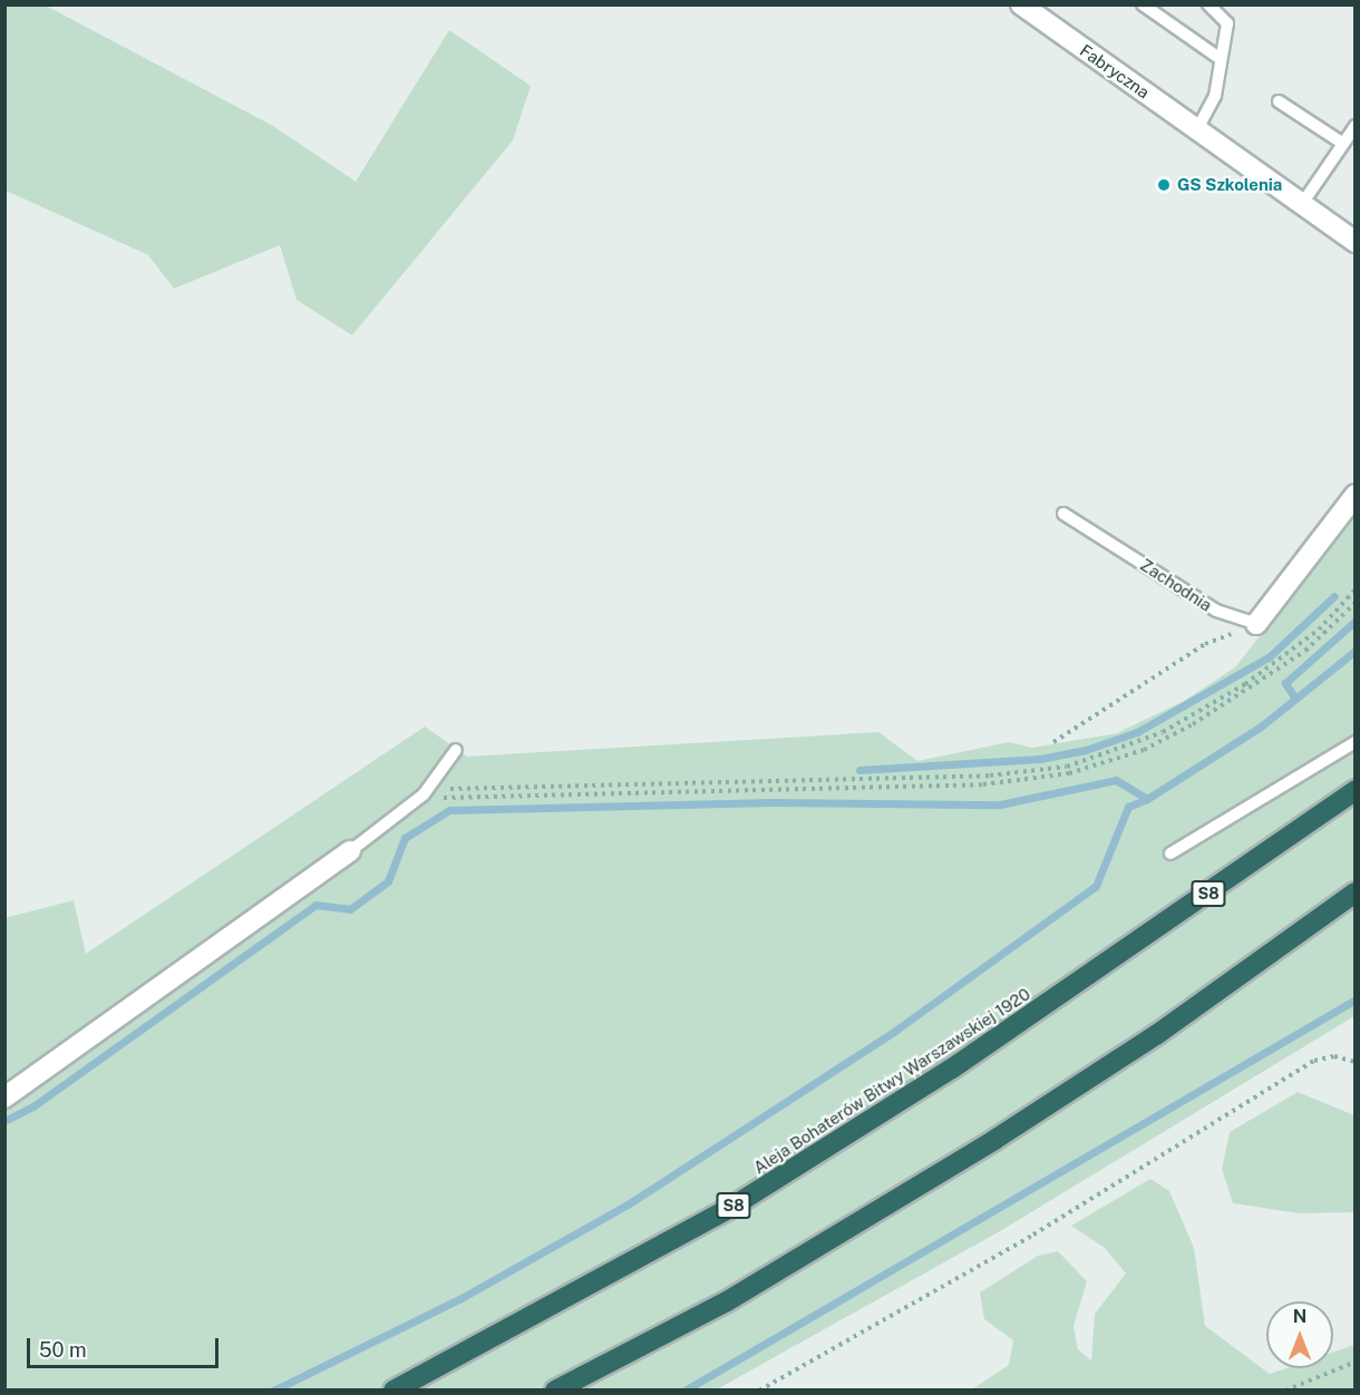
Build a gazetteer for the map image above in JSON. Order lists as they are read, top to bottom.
{
  "streets": {
    "highway": ["S8", "Aleja Bohaterów Bitwy Warszawskiej 1920"],
    "street": ["Fabryczna"],
    "lane": ["Zachodnia"]
  },
  "places": ["GS Szkolenia"],
  "scale_bar": "50 m",
  "north": "top"
}
